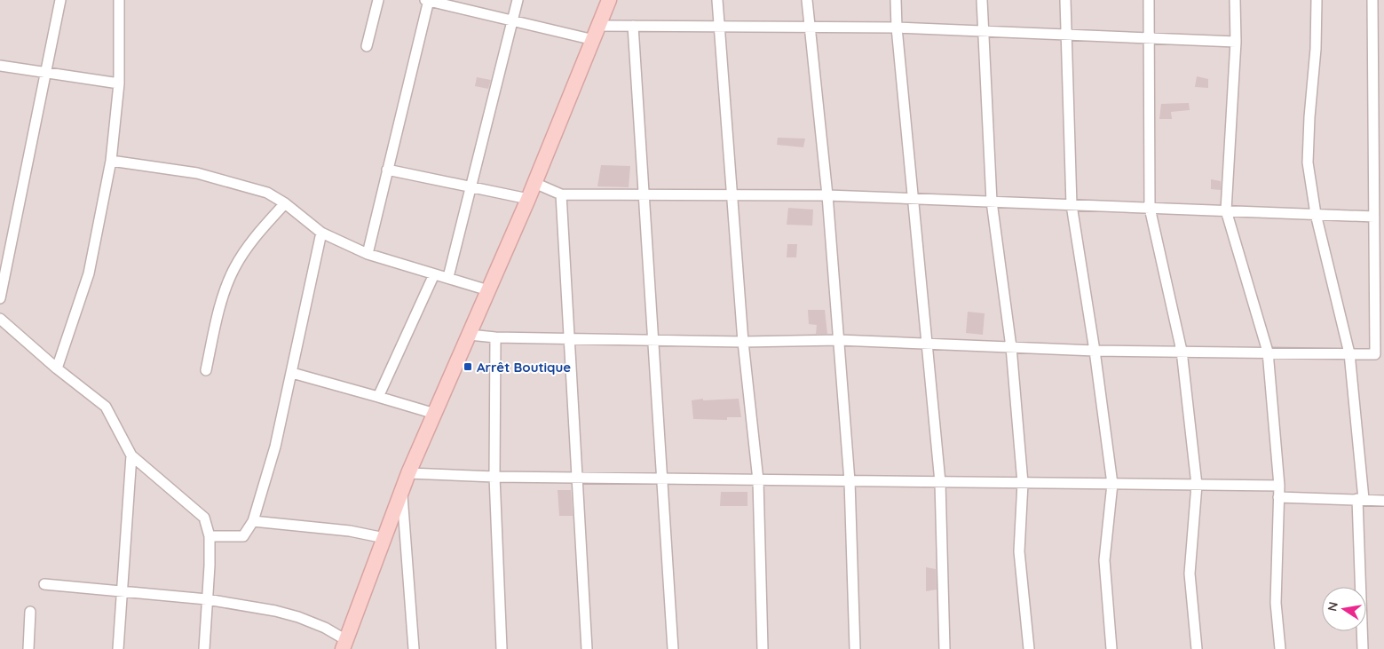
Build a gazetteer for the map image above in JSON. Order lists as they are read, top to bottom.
{
  "places": {
    "transit": ["Arrêt Boutique"]
  },
  "north": "left"
}
